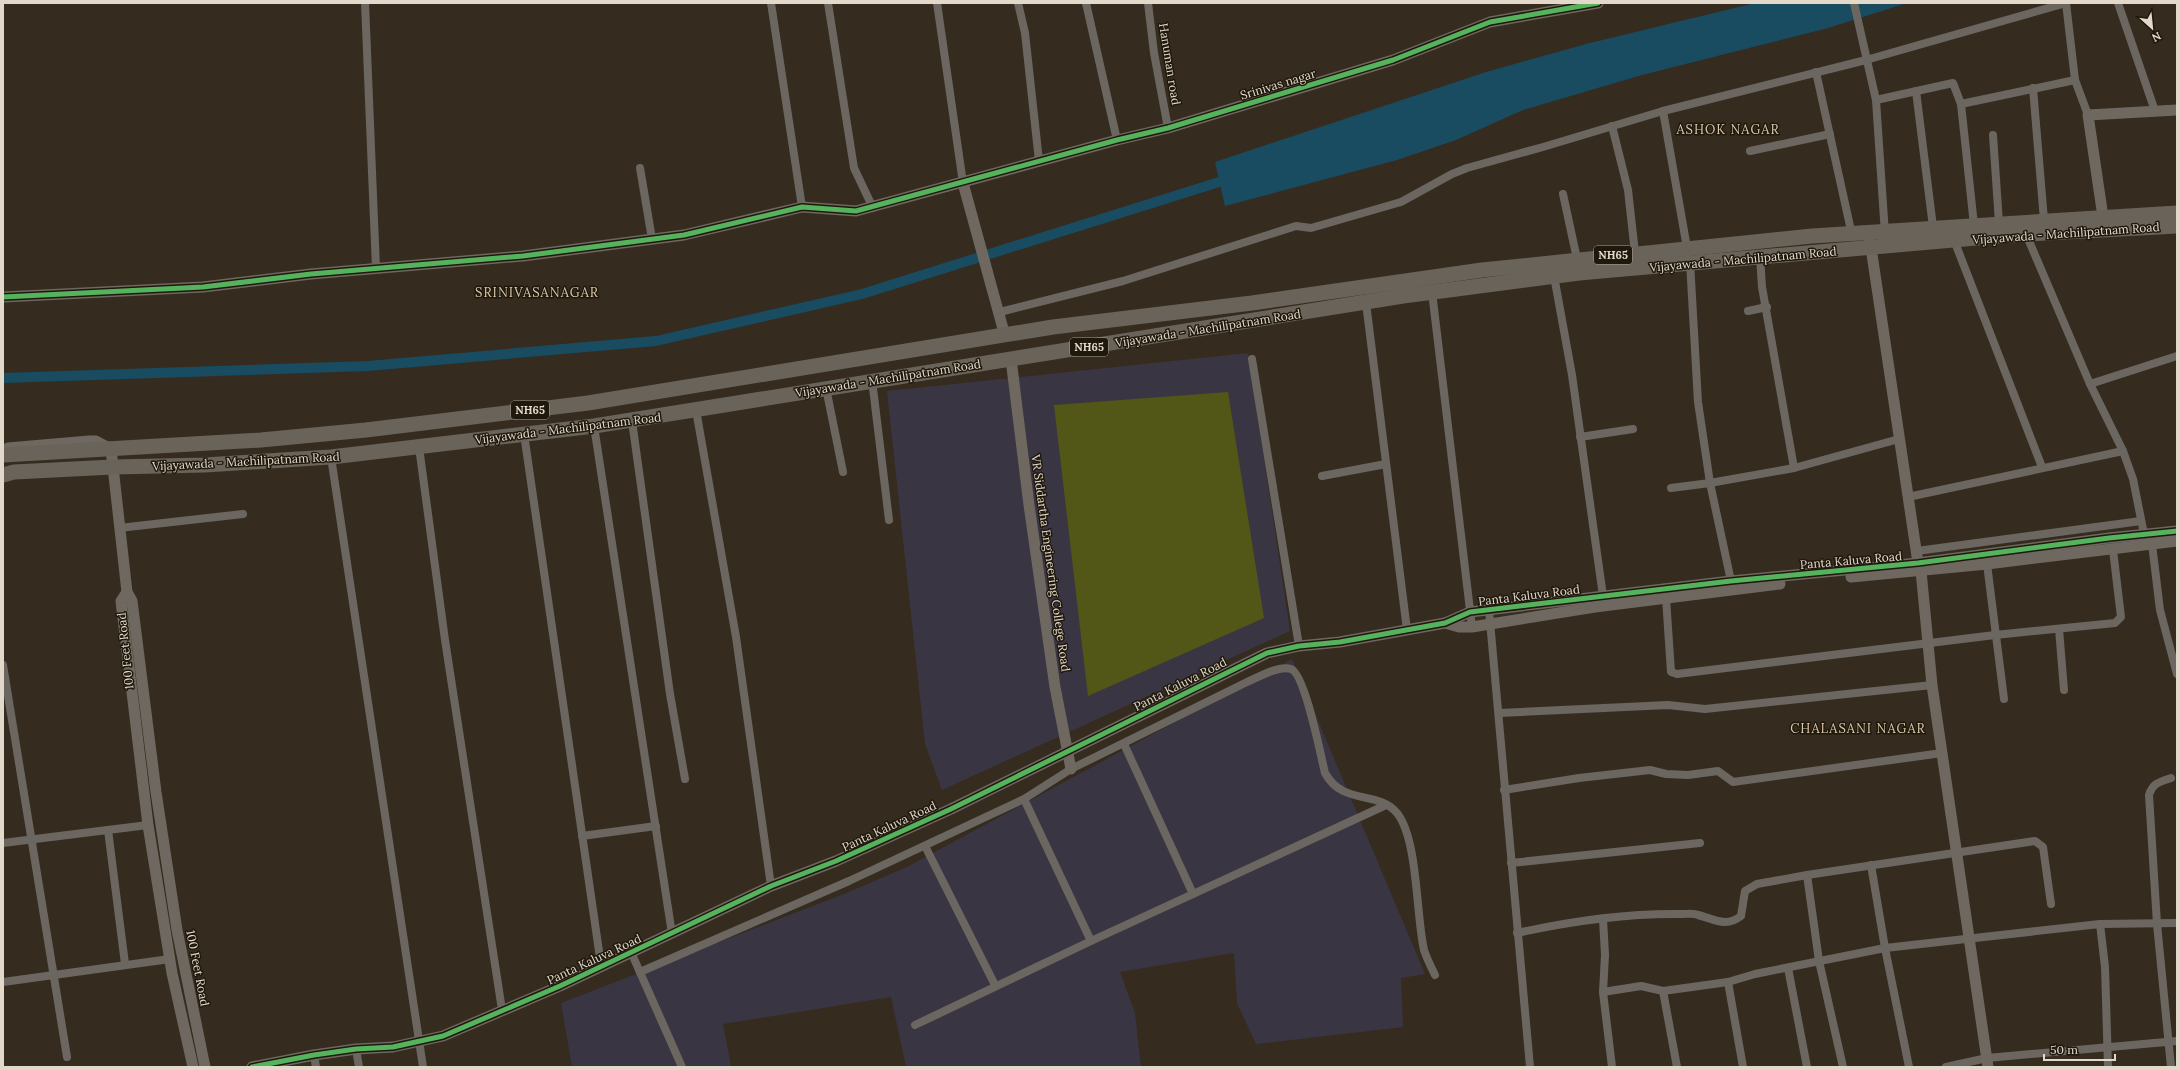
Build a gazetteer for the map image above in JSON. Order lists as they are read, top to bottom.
{
  "streets": {
    "highway": ["Vijayawada - Machilipatnam Road", "NH65"],
    "street": [
      "Hanuman road",
      "Srinivas nagar",
      "Panta Kaluva Road",
      "VR Siddartha Engineering College Road",
      "100 Feet Road"
    ]
  },
  "crossings": [
    ["Hanuman road", "Srinivas nagar"],
    ["Vijayawada - Machilipatnam Road", "VR Siddartha Engineering College Road"]
  ],
  "districts": ["ASHOK NAGAR", "SRINIVASANAGAR", "CHALASANI NAGAR"],
  "scale_bar": "50 m",
  "north": "bottom right"
}
